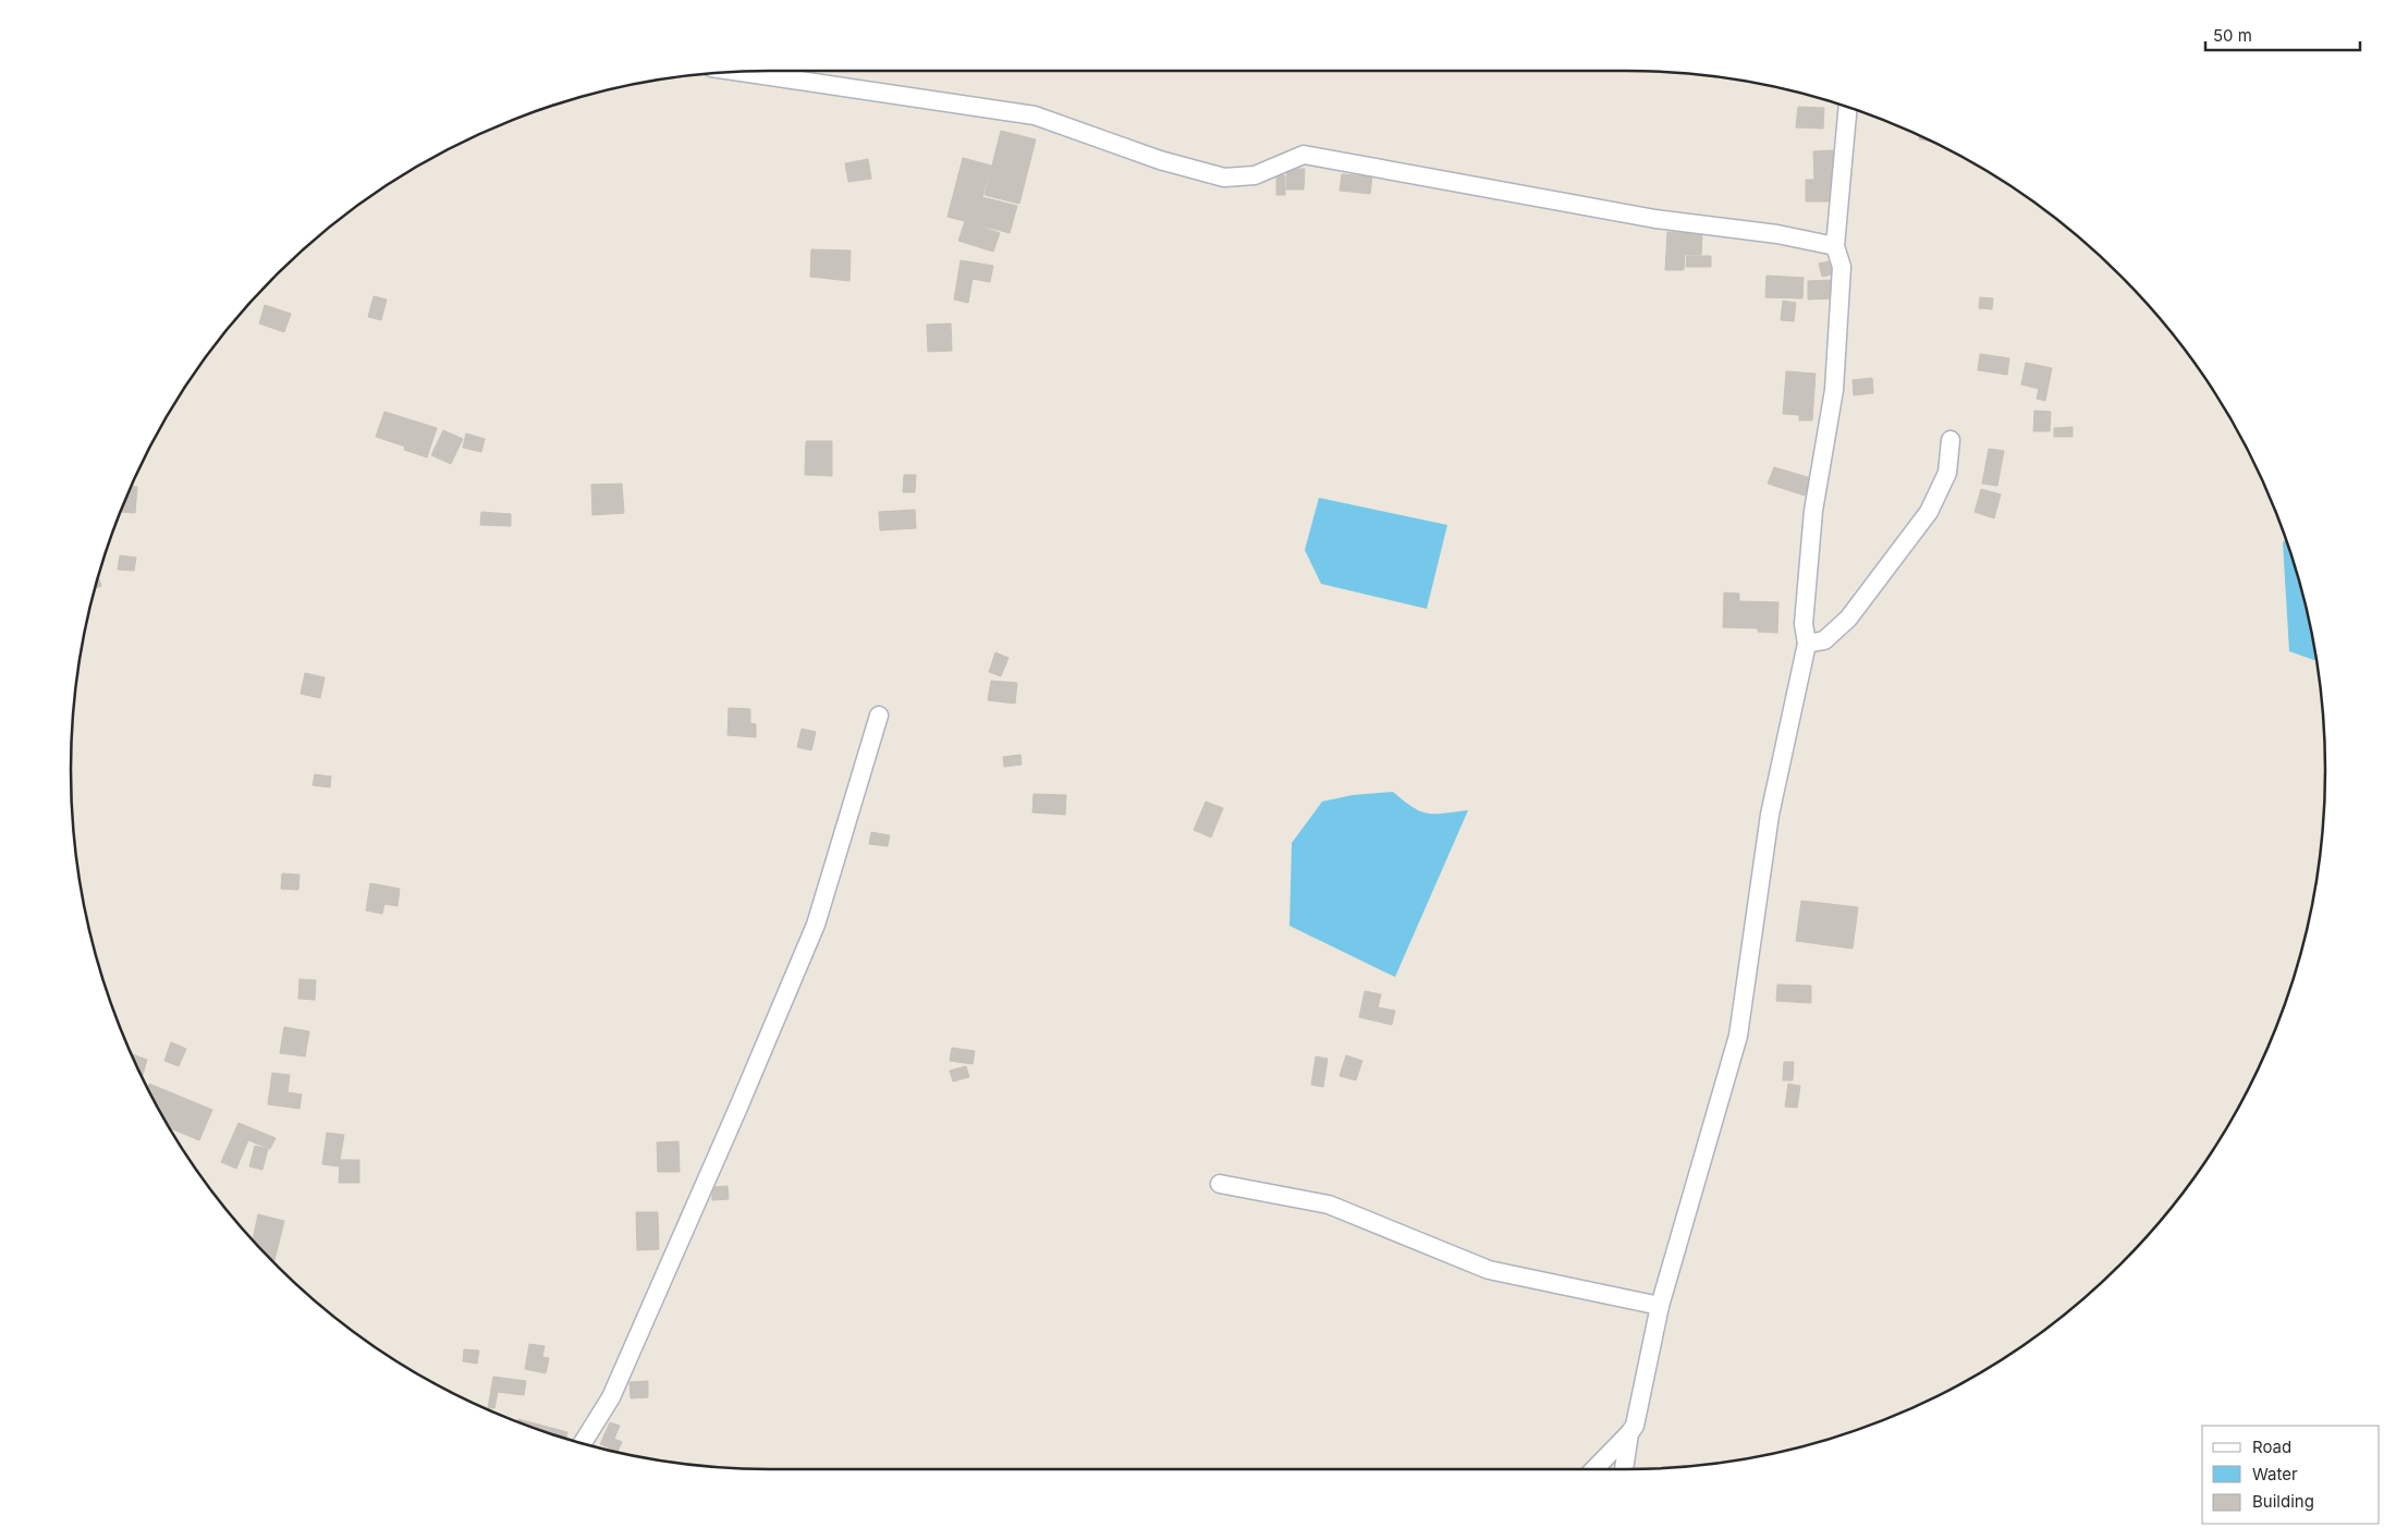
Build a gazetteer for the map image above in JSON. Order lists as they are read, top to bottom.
{
  "legend": ["Road", "Water", "Building"],
  "scale_bar": "50 m"
}
